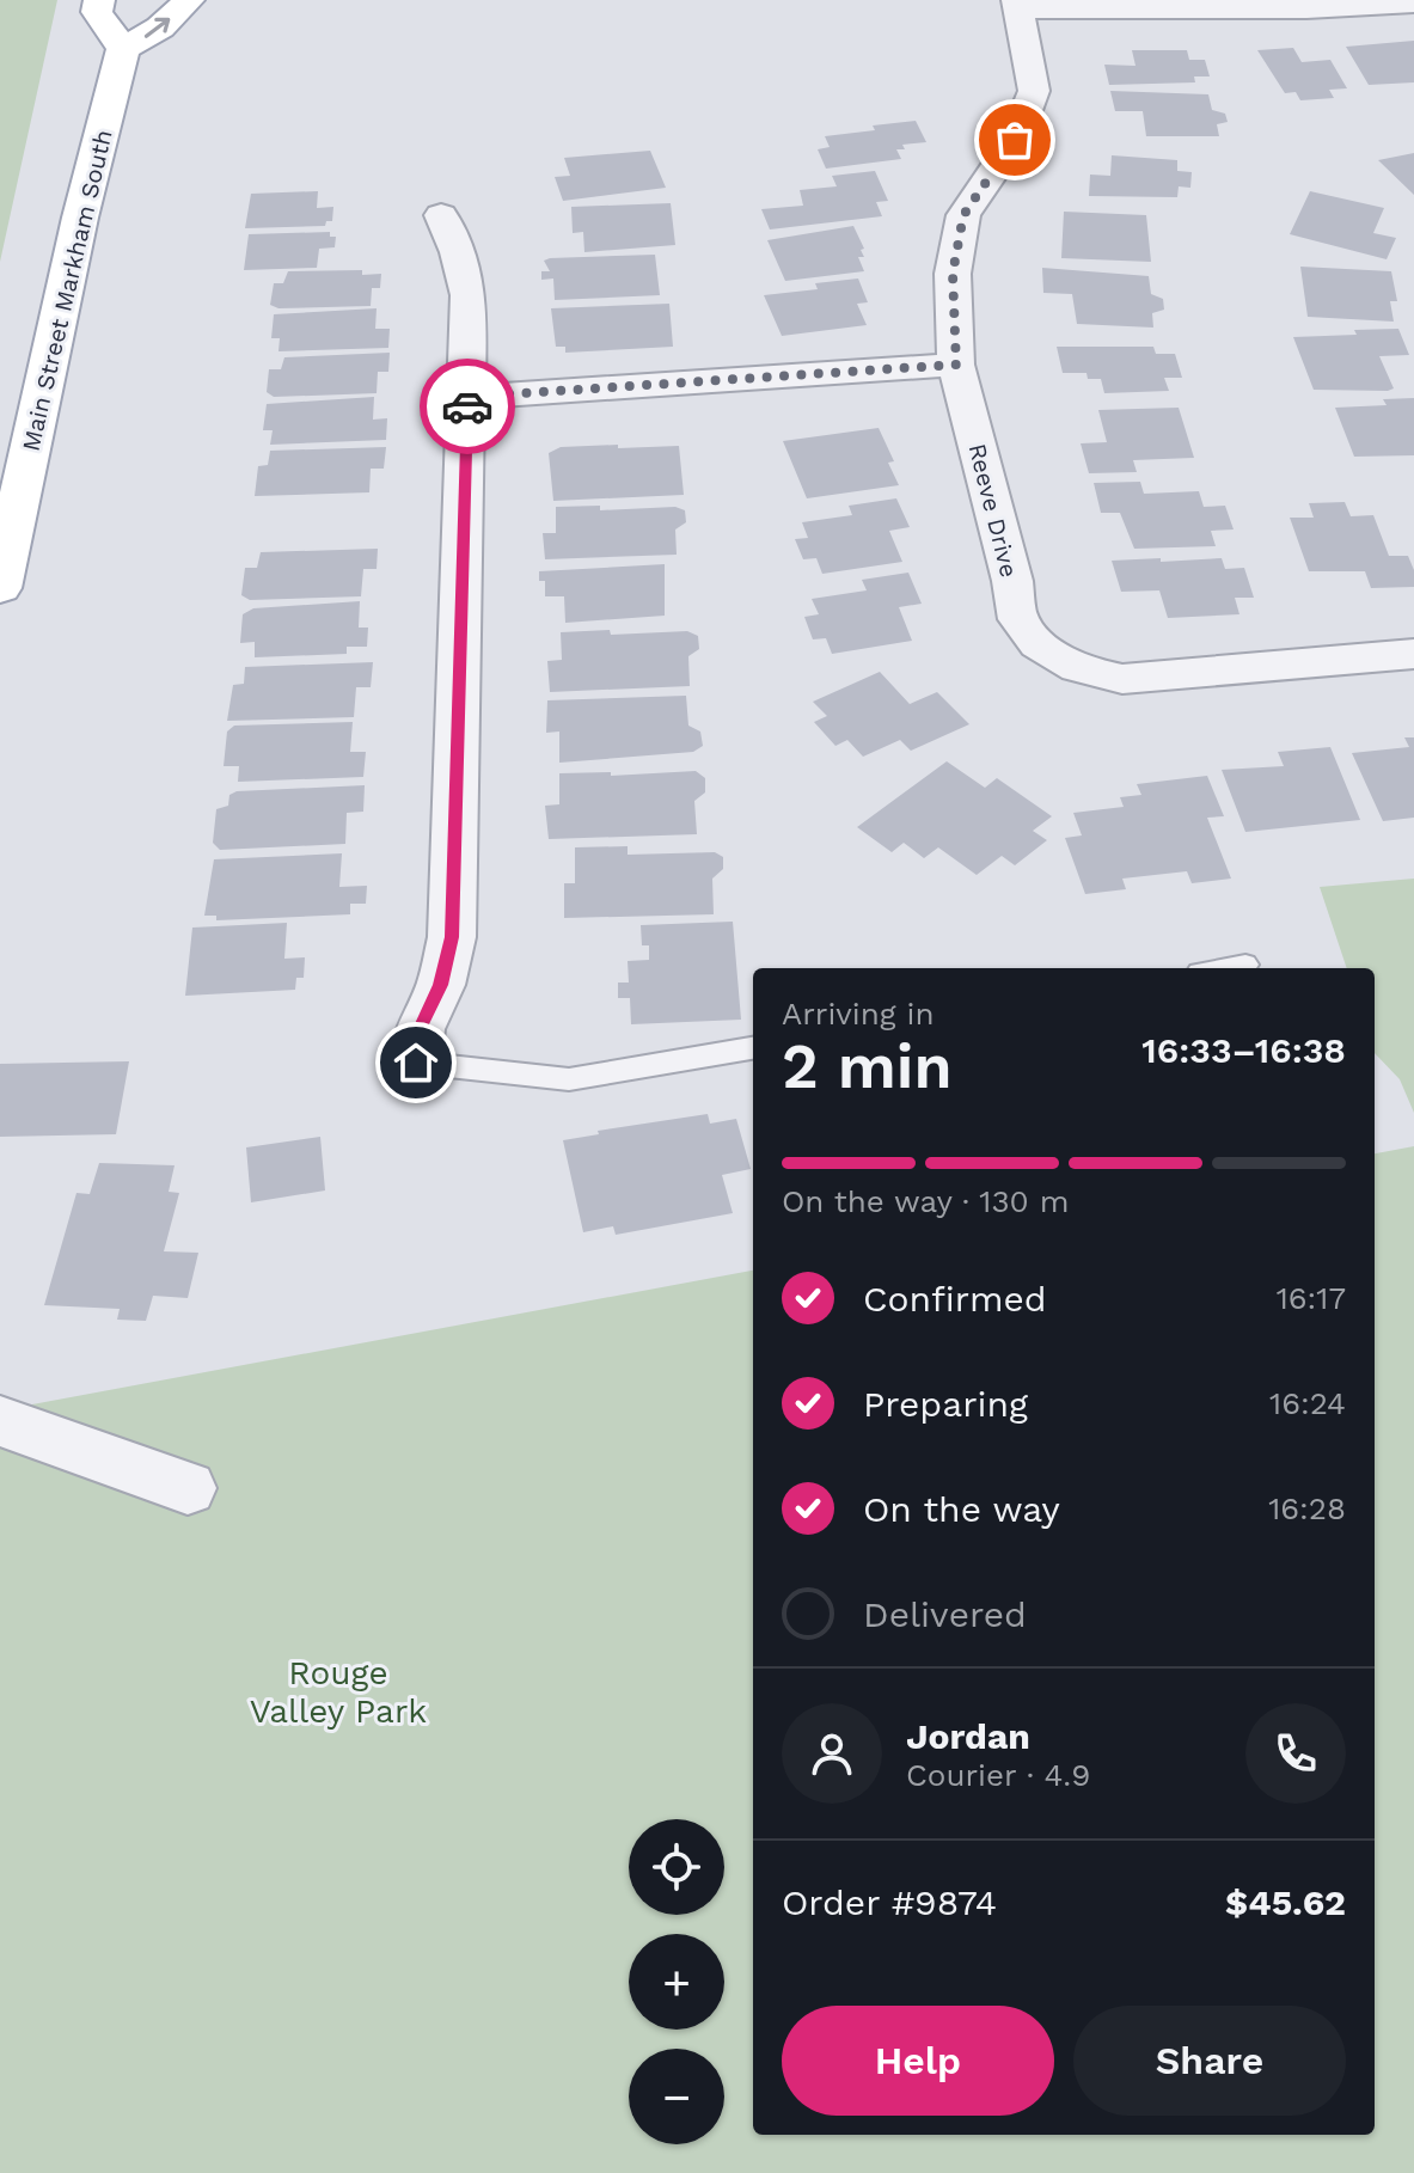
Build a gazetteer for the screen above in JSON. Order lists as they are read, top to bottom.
{
  "streets": {
    "main road": ["Main Street Markham South"],
    "street": ["Reeve Drive"]
  },
  "parks": ["Rouge Valley Park"],
  "page": {
    "heading": ["2 min", "Arriving in", "16:33–16:38"],
    "panel": [
      "Jordan",
      "Courier · 4.9",
      "Order #9874",
      "$45.62"
    ],
    "bar": "On the way · 130 m",
    "list": [
      ["Confirmed", "16:17"],
      ["Preparing", "16:24"],
      ["On the way", "16:28"],
      "Delivered"
    ],
    "map_buttons": ["+", "−"],
    "buttons": ["Help", "Share"]
  }
}
